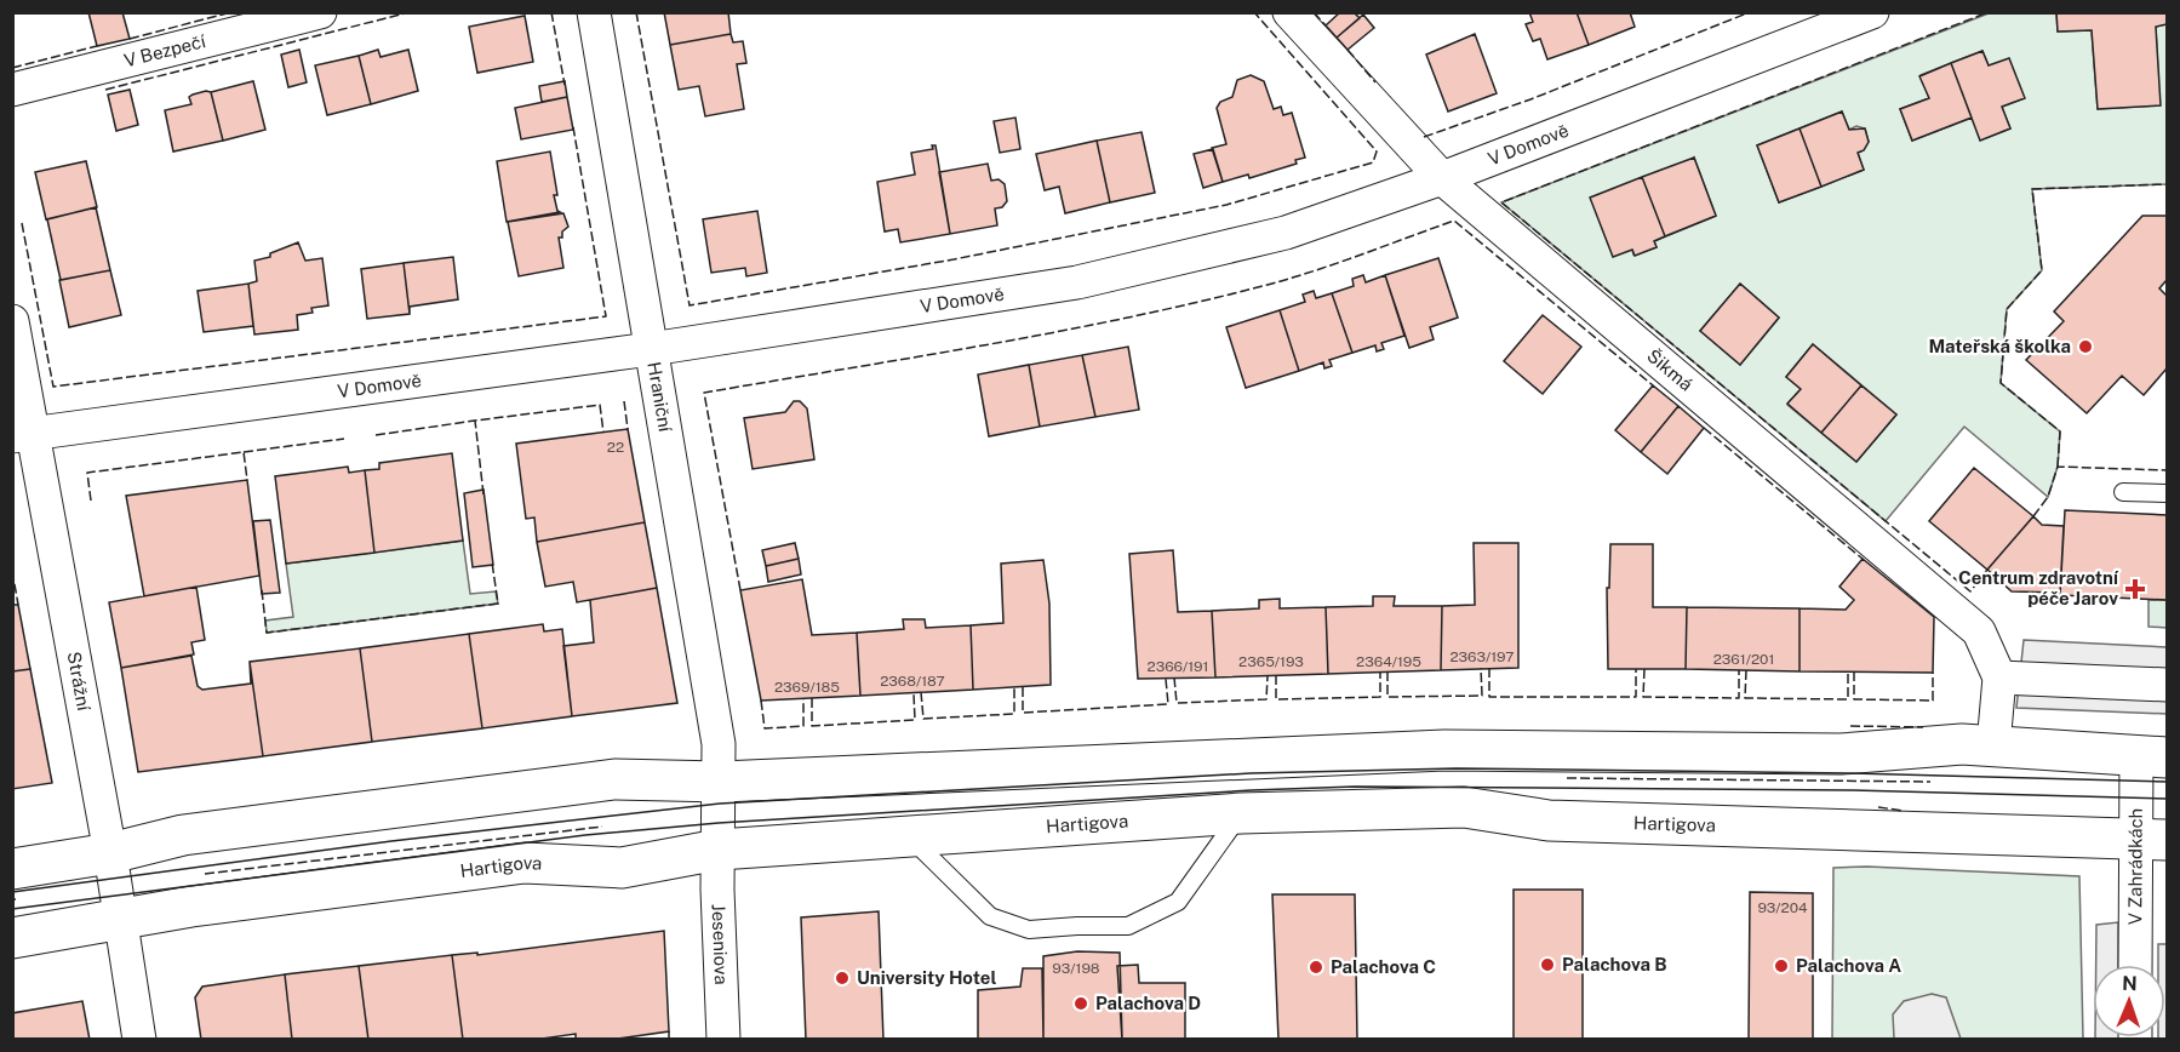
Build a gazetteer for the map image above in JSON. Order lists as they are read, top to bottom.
{
  "streets": {
    "main road": ["Hartigova"],
    "street": [
      "V Bezpečí",
      "V Domově",
      "Šikmá",
      "Hraniční",
      "Strážní",
      "V Zahrádkách",
      "Jeseniova"
    ]
  },
  "crossings": [
    ["V Domově", "Šikmá"],
    ["V Domově", "Hraniční"],
    ["V Domově", "Strážní"],
    ["Hraniční", "Hartigova"],
    ["Hraniční", "Jeseniova"],
    ["Strážní", "Hartigova"],
    ["Hartigova", "V Zahrádkách"],
    ["Hartigova", "Jeseniova"]
  ],
  "places": {
    "other": [
      "Mateřská školka",
      "Palachova B",
      "Palachova A",
      "Palachova C",
      "University Hotel",
      "Palachova D"
    ],
    "health": ["Centrum zdravotní péče Jarov"]
  },
  "house_numbers": [
    "22",
    "2363/197",
    "2361/201",
    "2365/193",
    "2364/195",
    "2366/191",
    "2368/187",
    "2369/185",
    "93/204",
    "93/198"
  ],
  "north": "top"
}
